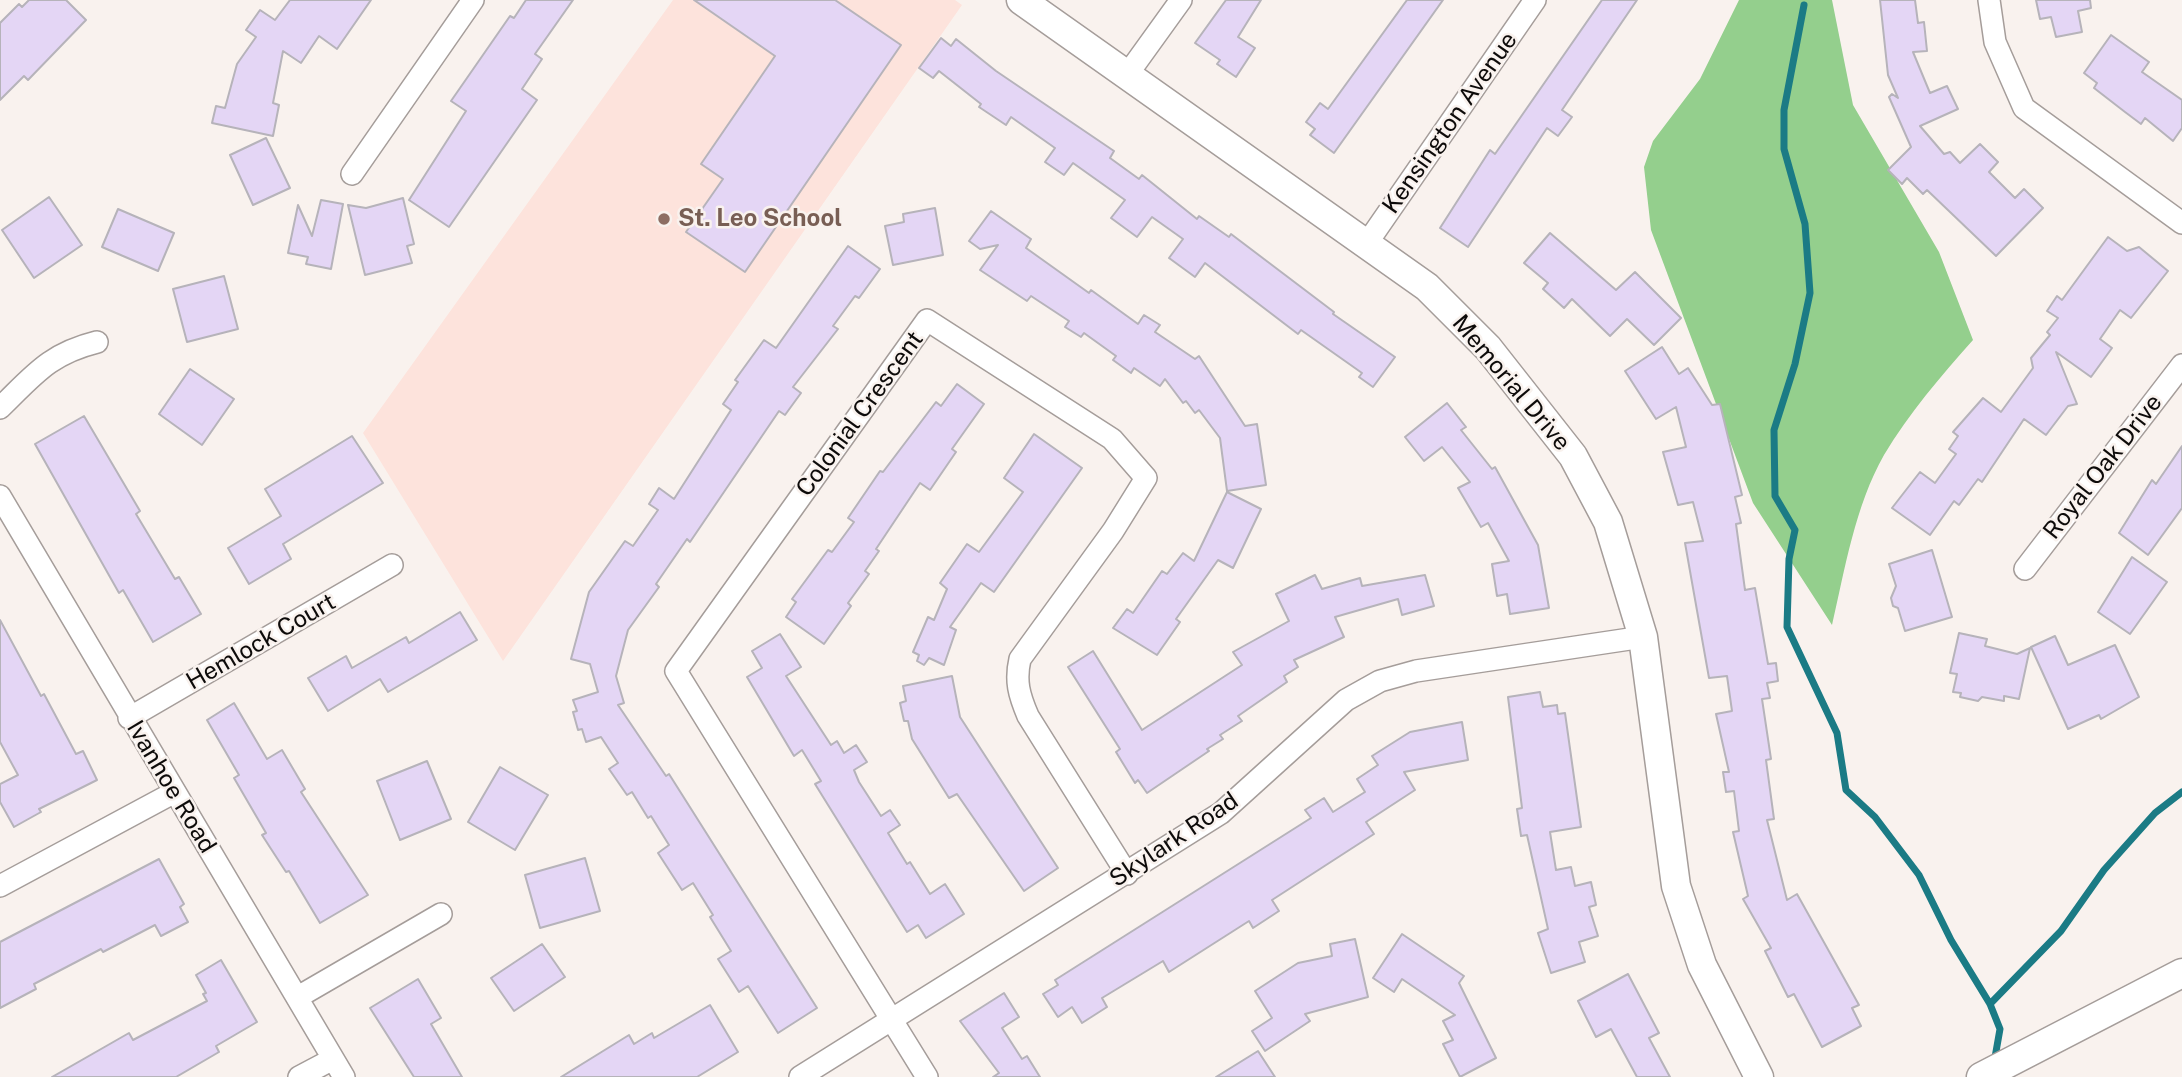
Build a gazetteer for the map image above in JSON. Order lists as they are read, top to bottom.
{
  "streets": {
    "main road": ["Memorial Drive"],
    "street": [
      "Kensington Avenue",
      "Colonial Crescent",
      "Royal Oak Drive",
      "Hemlock Court",
      "Ivanhoe Road",
      "Skylark Road"
    ]
  },
  "crossings": [
    ["Kensington Avenue", "Memorial Drive"],
    ["Memorial Drive", "Skylark Road"],
    ["Colonial Crescent", "Skylark Road"],
    ["Hemlock Court", "Ivanhoe Road"]
  ],
  "places": ["St. Leo School"]
}
